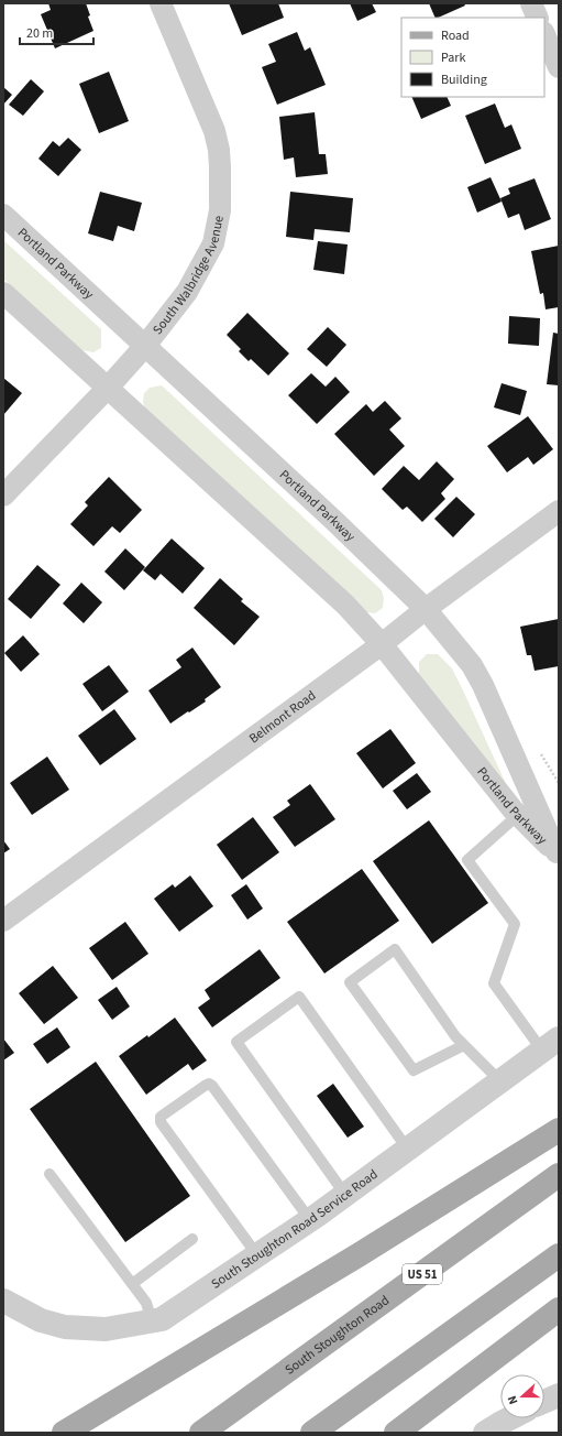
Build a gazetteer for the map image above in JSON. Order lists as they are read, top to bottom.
{
  "streets": {
    "main road": ["US 51", "South Stoughton Road"],
    "street": [
      "Portland Parkway",
      "South Walbridge Avenue",
      "Belmont Road",
      "South Stoughton Road Service Road"
    ]
  },
  "crossings": [
    ["Portland Parkway", "South Walbridge Avenue"],
    ["Portland Parkway", "Belmont Road"]
  ],
  "legend": ["Road", "Park", "Building"],
  "scale_bar": "20 m",
  "north": "left"
}
